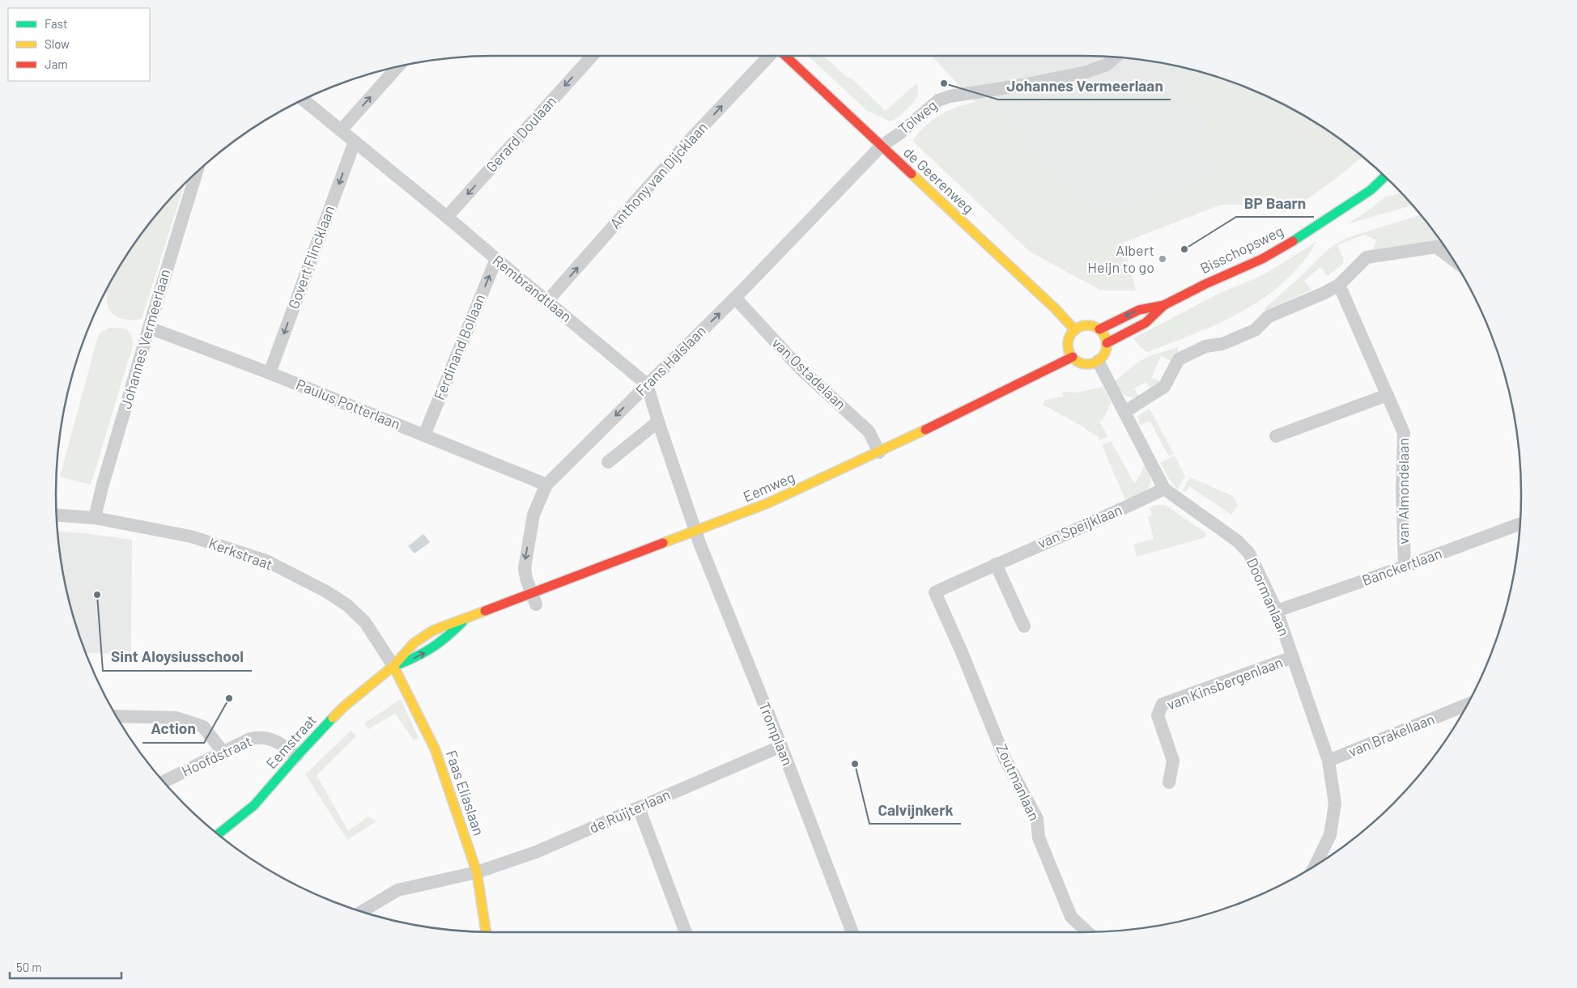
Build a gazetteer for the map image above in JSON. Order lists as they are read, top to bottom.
{
  "streets": {
    "main road": [
      "de Geerenweg",
      "Bisschopsweg",
      "Eemweg",
      "Eemstraat",
      "Faas Eliaslaan"
    ],
    "street": [
      "Tolweg",
      "Gerard Doulaan",
      "Anthony van Dijcklaan",
      "Govert Flincklaan",
      "Rembrandtlaan",
      "Johannes Vermeerlaan",
      "Ferdinand Bollaan",
      "Frans Halslaan",
      "van Ostadelaan",
      "Paulus Potterlaan",
      "van Almondelaan",
      "van Speijklaan",
      "Kerkstraat",
      "Banckertlaan",
      "Doormanlaan",
      "van Kinsbergenlaan",
      "Tromplaan",
      "van Brakellaan",
      "Hoofdstraat",
      "Zoutmanlaan",
      "de Ruijterlaan"
    ]
  },
  "crossings": [
    ["Tolweg", "de Geerenweg"],
    ["Tolweg", "Frans Halslaan"],
    ["Gerard Doulaan", "Rembrandtlaan"],
    ["Anthony van Dijcklaan", "Rembrandtlaan"],
    ["de Geerenweg", "Bisschopsweg"],
    ["de Geerenweg", "Frans Halslaan"],
    ["de Geerenweg", "Eemweg"],
    ["de Geerenweg", "Doormanlaan"],
    ["Bisschopsweg", "Eemweg"],
    ["Bisschopsweg", "Doormanlaan"],
    ["Govert Flincklaan", "Rembrandtlaan"],
    ["Govert Flincklaan", "Paulus Potterlaan"],
    ["Rembrandtlaan", "Ferdinand Bollaan"],
    ["Rembrandtlaan", "Frans Halslaan"],
    ["Johannes Vermeerlaan", "Paulus Potterlaan"],
    ["Johannes Vermeerlaan", "Kerkstraat"],
    ["Ferdinand Bollaan", "Paulus Potterlaan"],
    ["Frans Halslaan", "van Ostadelaan"],
    ["Frans Halslaan", "Paulus Potterlaan"],
    ["Frans Halslaan", "Eemweg"],
    ["van Ostadelaan", "Eemweg"],
    ["Eemweg", "Kerkstraat"],
    ["Eemweg", "Doormanlaan"],
    ["Eemweg", "Tromplaan"],
    ["Eemweg", "Eemstraat"],
    ["Eemweg", "Faas Eliaslaan"],
    ["van Almondelaan", "Banckertlaan"],
    ["van Speijklaan", "Doormanlaan"],
    ["van Speijklaan", "Zoutmanlaan"],
    ["Kerkstraat", "Eemstraat"],
    ["Kerkstraat", "Faas Eliaslaan"],
    ["Banckertlaan", "Doormanlaan"],
    ["Doormanlaan", "van Kinsbergenlaan"],
    ["Doormanlaan", "van Brakellaan"],
    ["Tromplaan", "de Ruijterlaan"],
    ["Eemstraat", "Hoofdstraat"],
    ["Eemstraat", "Faas Eliaslaan"],
    ["Faas Eliaslaan", "de Ruijterlaan"]
  ],
  "one_way": [
    "Gerard Doulaan",
    "Anthony van Dijcklaan",
    "Govert Flincklaan",
    "Ferdinand Bollaan"
  ],
  "places": [
    "Johannes Vermeerlaan",
    "BP Baarn",
    "Albert Heijn to go",
    "Sint Aloysiusschool",
    "Action",
    "Calvijnkerk"
  ],
  "legend": ["Fast", "Slow", "Jam"],
  "scale_bar": "50 m"
}
